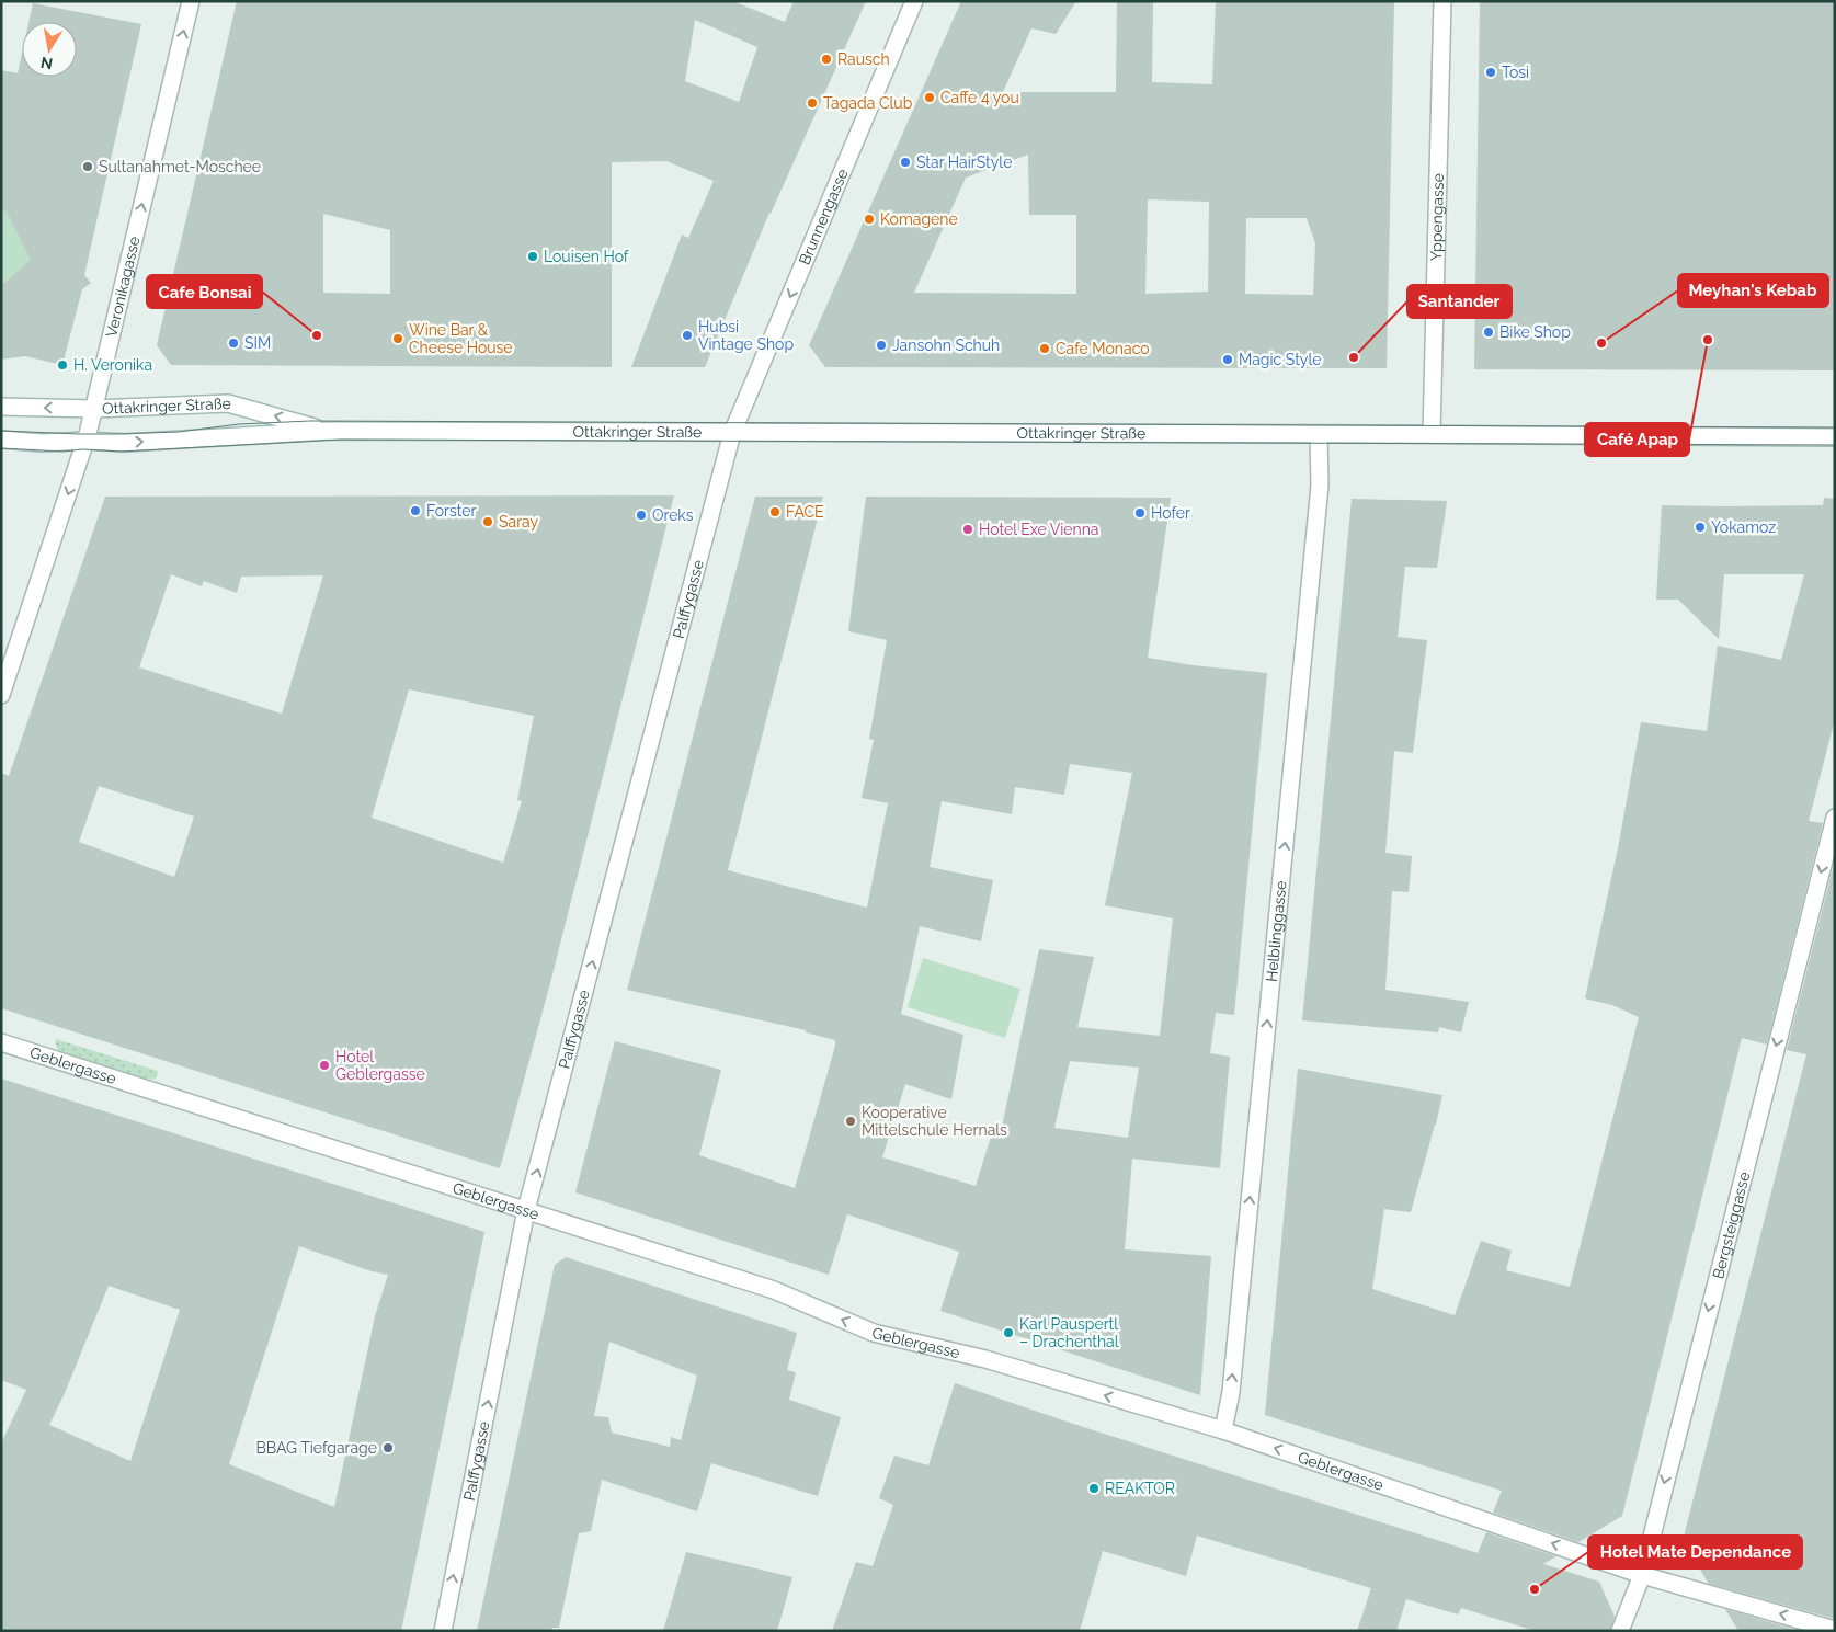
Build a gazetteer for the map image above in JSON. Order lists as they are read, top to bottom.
{
  "streets": {
    "street": [
      "Brunnengasse",
      "Yppengasse",
      "Veronikagasse",
      "Ottakringer Straße",
      "Palffygasse",
      "Helblinggasse",
      "Geblergasse",
      "Bergsteiggasse"
    ]
  },
  "crossings": [
    ["Brunnengasse", "Ottakringer Straße"],
    ["Brunnengasse", "Palffygasse"],
    ["Yppengasse", "Ottakringer Straße"],
    ["Veronikagasse", "Ottakringer Straße"],
    ["Ottakringer Straße", "Palffygasse"],
    ["Ottakringer Straße", "Helblinggasse"],
    ["Palffygasse", "Geblergasse"],
    ["Helblinggasse", "Geblergasse"],
    ["Geblergasse", "Bergsteiggasse"]
  ],
  "one_way": [
    "Brunnengasse",
    "Palffygasse",
    "Helblinggasse",
    "Geblergasse",
    "Bergsteiggasse"
  ],
  "places": [
    "Rausch",
    "Tosi",
    "Caffe 4 you",
    "Tagada Club",
    "Star HairStyle",
    "Sultanahmet-Moschee",
    "Komagene",
    "Louisen Hof",
    "Bike Shop",
    "Cafe Bonsai",
    "Hubsi Vintage Shop",
    "Wine Bar & Cheese House",
    "Café Apap",
    "SIM",
    "Meyhan's Kebab",
    "Jansohn Schuh",
    "Cafe Monaco",
    "Santander",
    "Magic Style",
    "H. Veronika",
    "Forster",
    "FACE",
    "Hofer",
    "Oreks",
    "Saray",
    "Yokamoz",
    "Hotel Exe Vienna",
    "Hotel Geblergasse",
    "Kooperative Mittelschule Hernals",
    "Karl Pauspertl – Drachenthal",
    "BBAG Tiefgarage",
    "REAKTOR",
    "Hotel Mate Dependance"
  ],
  "north": "bottom"
}
